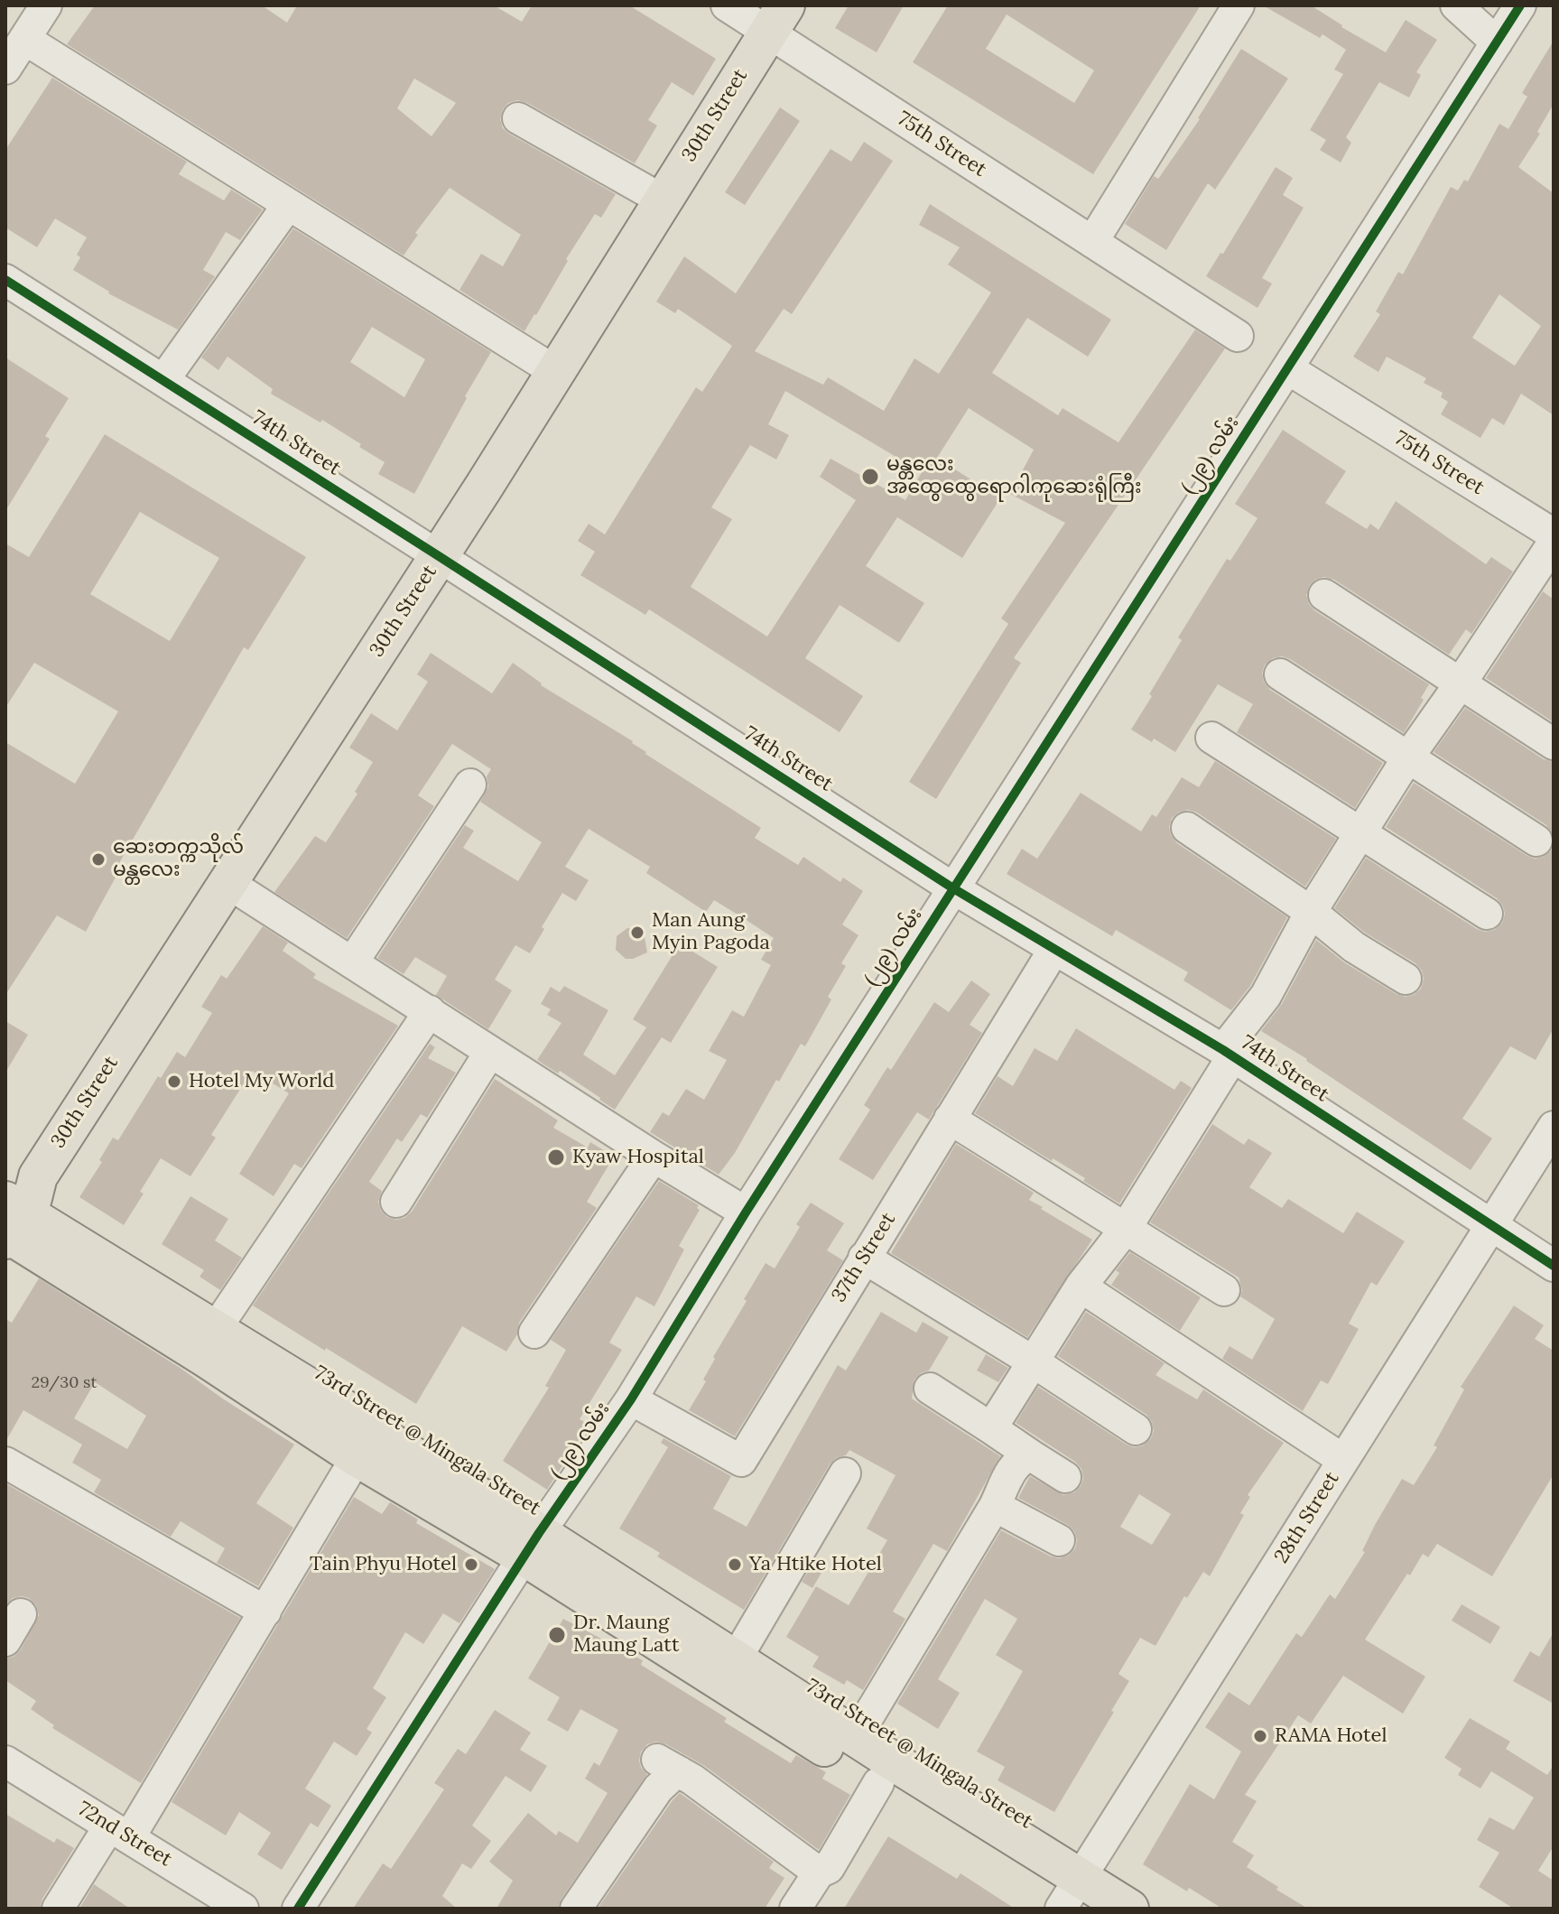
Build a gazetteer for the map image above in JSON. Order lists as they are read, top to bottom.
{
  "streets": {
    "main road": ["30th Street", "73rd Street @ Mingala Street"],
    "street": [
      "75th Street",
      "74th Street",
      "(၂၉) လမ်း",
      "37th Street",
      "28th Street",
      "72nd Street"
    ]
  },
  "crossings": [
    ["30th Street", "75th Street"],
    ["30th Street", "74th Street"],
    ["30th Street", "73rd Street @ Mingala Street"],
    ["75th Street", "(၂၉) လမ်း"],
    ["74th Street", "(၂၉) လမ်း"],
    ["74th Street", "37th Street"],
    ["74th Street", "28th Street"],
    ["(၂၉) လမ်း", "37th Street"],
    ["(၂၉) လမ်း", "73rd Street @ Mingala Street"],
    ["73rd Street @ Mingala Street", "28th Street"]
  ],
  "places": [
    "မန္တလေး အထွေထွေရောဂါကုဆေးရုံကြီး",
    "ဆေးတက္ကသိုလ် မန္တလေး",
    "Man Aung Myin Pagoda",
    "Hotel My World",
    "Kyaw Hospital",
    "Tain Phyu Hotel",
    "Ya Htike Hotel",
    "Dr. Maung Maung Latt",
    "RAMA Hotel"
  ],
  "house_numbers": ["29/30 st"]
}
